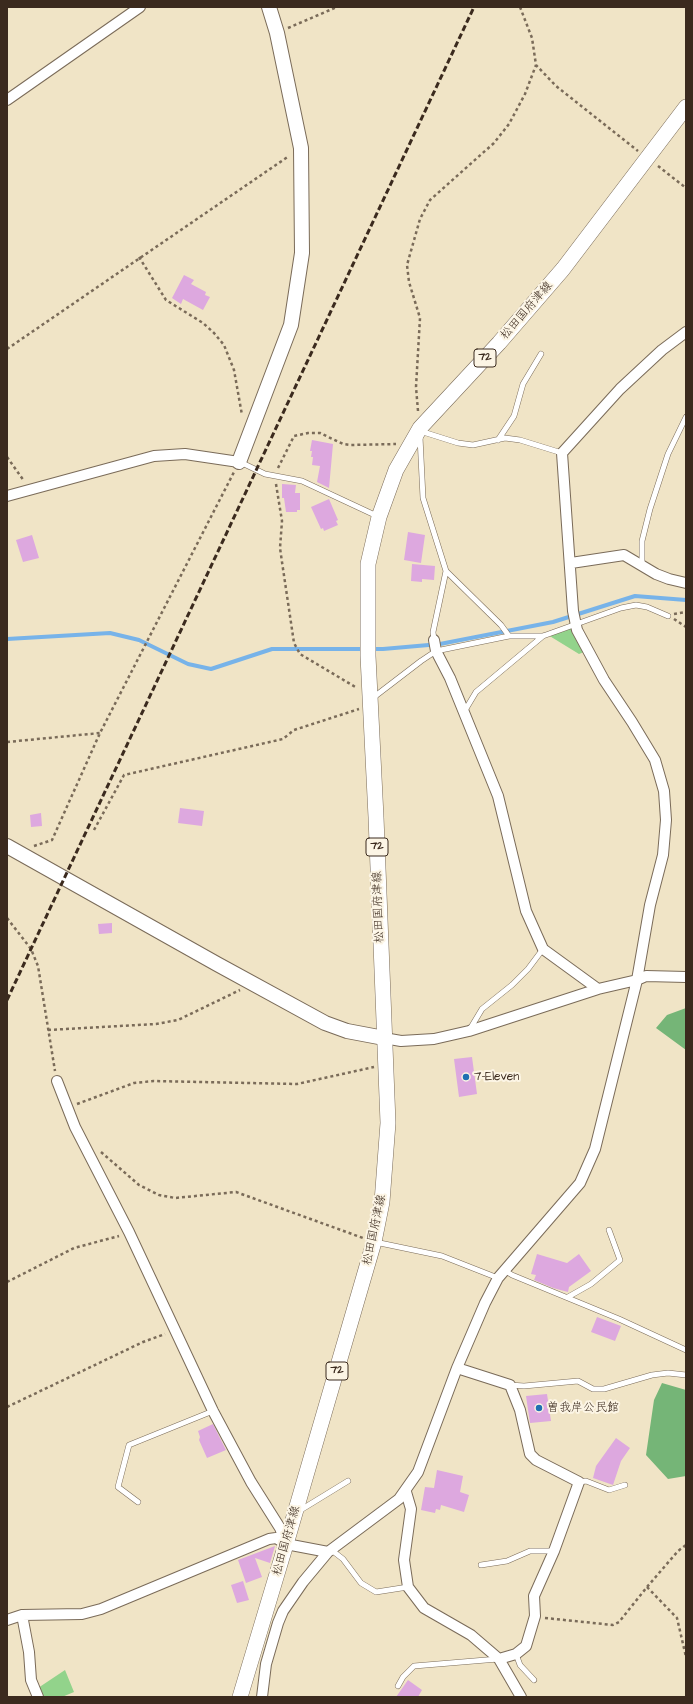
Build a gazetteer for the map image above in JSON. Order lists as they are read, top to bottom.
{
  "streets": {
    "main road": ["松田国府津線", "72"]
  },
  "places": ["7-Eleven", "曽我岸公民館"]
}
